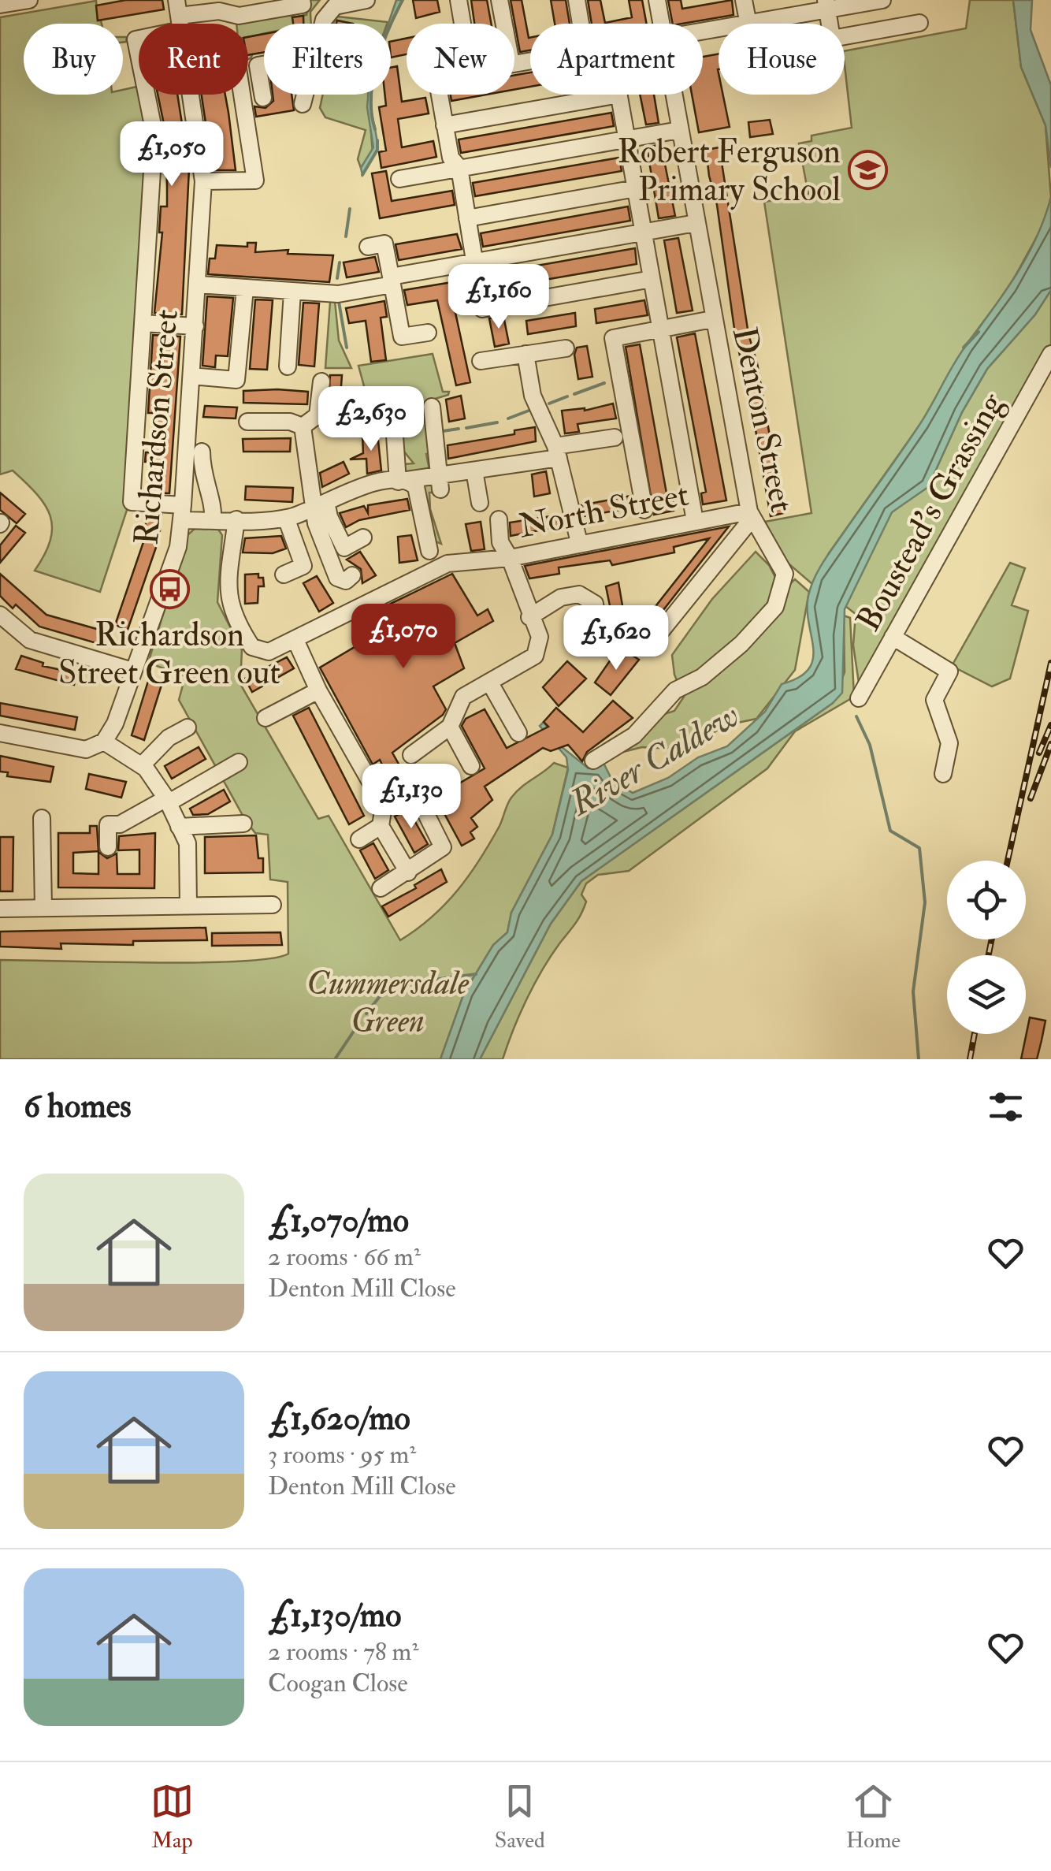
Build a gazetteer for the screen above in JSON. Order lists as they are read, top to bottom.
{
  "streets": {
    "street": [
      "Denton Street",
      "Richardson Street",
      "North Street",
      "Boustead's Grassing"
    ]
  },
  "crossings": [
    ["Denton Street", "North Street"]
  ],
  "water": ["River Caldew"],
  "parks": ["Cummersdale Green"],
  "places": {
    "school or university": ["Robert Ferguson Primary School"],
    "bus stop": ["Richardson Street Green out"]
  },
  "page": {
    "chip": [
      "Buy",
      "Rent",
      "Filters",
      "New",
      "Apartment",
      "House"
    ],
    "price": [
      "£1,050",
      "£1,160",
      "£2,630",
      "£1,070",
      "£1,620",
      "£1,130"
    ],
    "heading": "6 homes",
    "list": [
      {
        "name": "£1,070/mo",
        "note": "2 rooms · 66 m² · Denton Mill Close"
      },
      {
        "name": "£1,620/mo",
        "note": "3 rooms · 95 m² · Denton Mill Close"
      },
      {
        "name": "£1,130/mo",
        "note": "2 rooms · 78 m² · Coogan Close"
      }
    ],
    "tabs": ["Map", "Saved", "Home"]
  }
}
